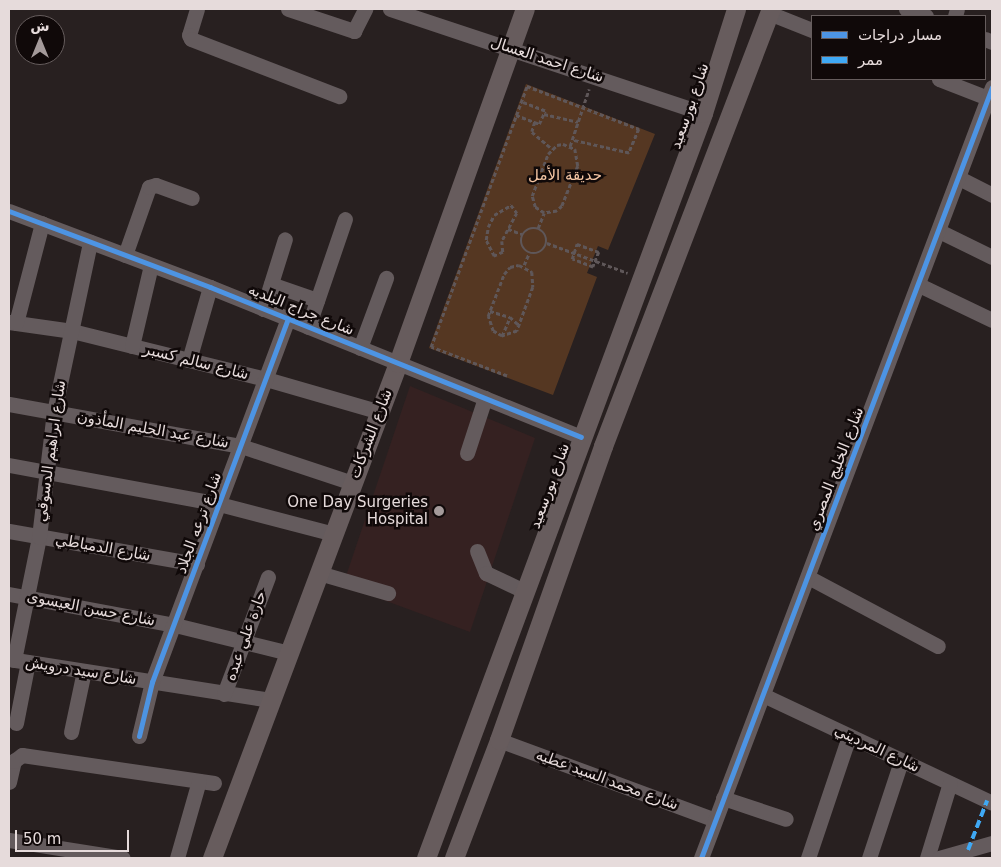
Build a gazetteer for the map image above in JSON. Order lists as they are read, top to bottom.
{
  "streets": {
    "main road": ["شارع بورسعيد", "شارع الشركات"],
    "street": [
      "شارع احمد العسال",
      "شارع جراج البلديه",
      "شارع سالم كسبر",
      "شارع عبد الحليم المأذون",
      "شارع ابراهيم الدسوقي",
      "شارع الخليج المصري",
      "شارع ترعه الجلاد",
      "شارع الدمياطي",
      "شارع حسن العيسوى",
      "حارة علي عبده",
      "شارع سيد درويش",
      "شارع المرديني",
      "شارع محمد السيد عطيه"
    ]
  },
  "crossings": [
    ["شارع احمد العسال", "شارع بورسعيد"],
    ["شارع احمد العسال", "شارع الشركات"],
    ["شارع بورسعيد", "شارع جراج البلديه"],
    ["شارع جراج البلديه", "شارع الشركات"],
    ["شارع جراج البلديه", "شارع ابراهيم الدسوقي"],
    ["شارع جراج البلديه", "شارع ترعه الجلاد"],
    ["شارع سالم كسبر", "شارع الشركات"],
    ["شارع سالم كسبر", "شارع ابراهيم الدسوقي"],
    ["شارع سالم كسبر", "شارع ترعه الجلاد"],
    ["شارع عبد الحليم المأذون", "شارع الشركات"],
    ["شارع عبد الحليم المأذون", "شارع ابراهيم الدسوقي"],
    ["شارع عبد الحليم المأذون", "شارع ترعه الجلاد"],
    ["شارع الشركات", "شارع حسن العيسوى"],
    ["شارع الشركات", "شارع سيد درويش"],
    ["شارع ابراهيم الدسوقي", "شارع الدمياطي"],
    ["شارع ابراهيم الدسوقي", "شارع حسن العيسوى"],
    ["شارع ابراهيم الدسوقي", "شارع سيد درويش"],
    ["شارع الخليج المصري", "شارع المرديني"],
    ["شارع الخليج المصري", "شارع محمد السيد عطيه"],
    ["شارع ترعه الجلاد", "شارع الدمياطي"],
    ["شارع ترعه الجلاد", "شارع حسن العيسوى"],
    ["شارع ترعه الجلاد", "شارع سيد درويش"],
    ["شارع حسن العيسوى", "حارة علي عبده"],
    ["حارة علي عبده", "شارع سيد درويش"]
  ],
  "parks": ["حديقة الأمل"],
  "places": ["One Day Surgeries Hospital"],
  "legend": ["مسار دراجات", "ممر"],
  "scale_bar": "50 m",
  "north": "top"
}
